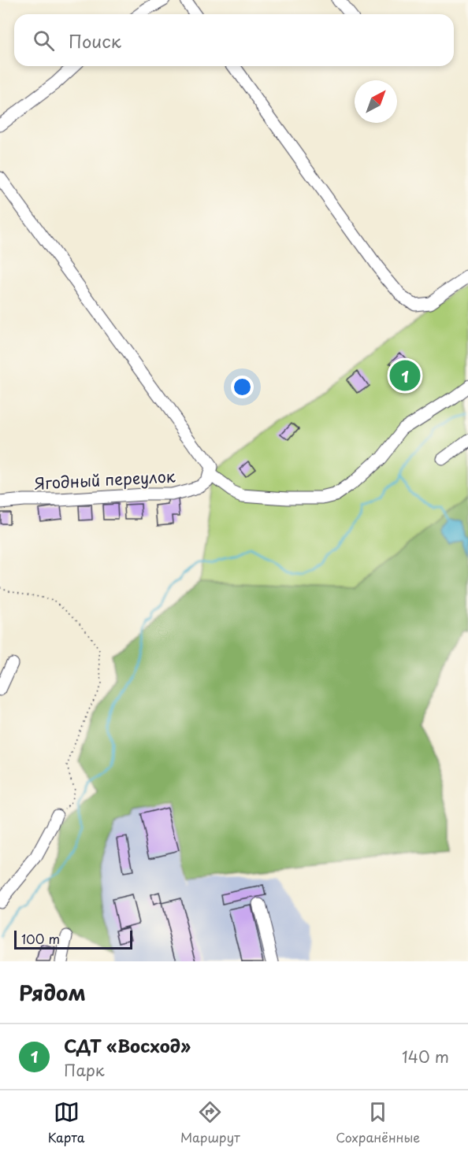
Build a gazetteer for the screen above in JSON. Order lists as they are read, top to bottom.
{
  "streets": {
    "street": ["Ягодный переулок"]
  },
  "scale_bar": "100 m",
  "north": "top right",
  "page": {
    "search": "Поиск",
    "pins": "1",
    "scale": "100 m",
    "heading": "Рядом",
    "list": [
      {
        "mark": "1",
        "name": "СДТ «Восход»",
        "note": "Парк",
        "value": "140 m"
      }
    ],
    "nav": ["Карта", "Маршрут", "Сохранённые"]
  }
}
